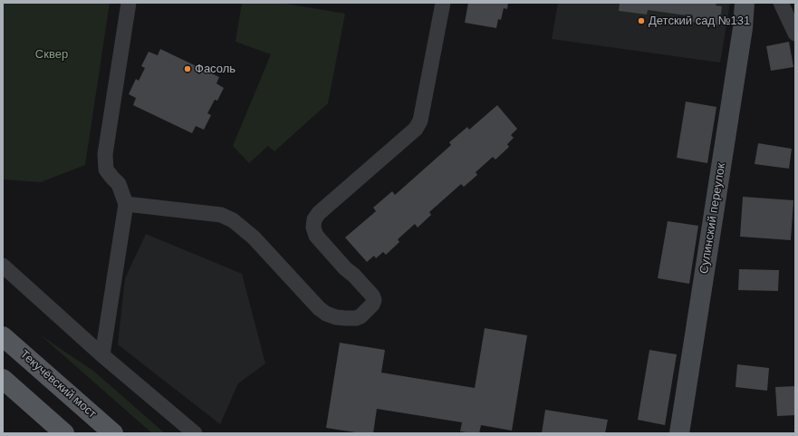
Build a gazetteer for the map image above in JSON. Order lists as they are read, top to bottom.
{
  "streets": {
    "main road": ["Текучёвский мост"],
    "street": ["Сулинский переулок"]
  },
  "parks": ["Сквер"],
  "places": ["Детский сад №131", "Фасоль"]
}
